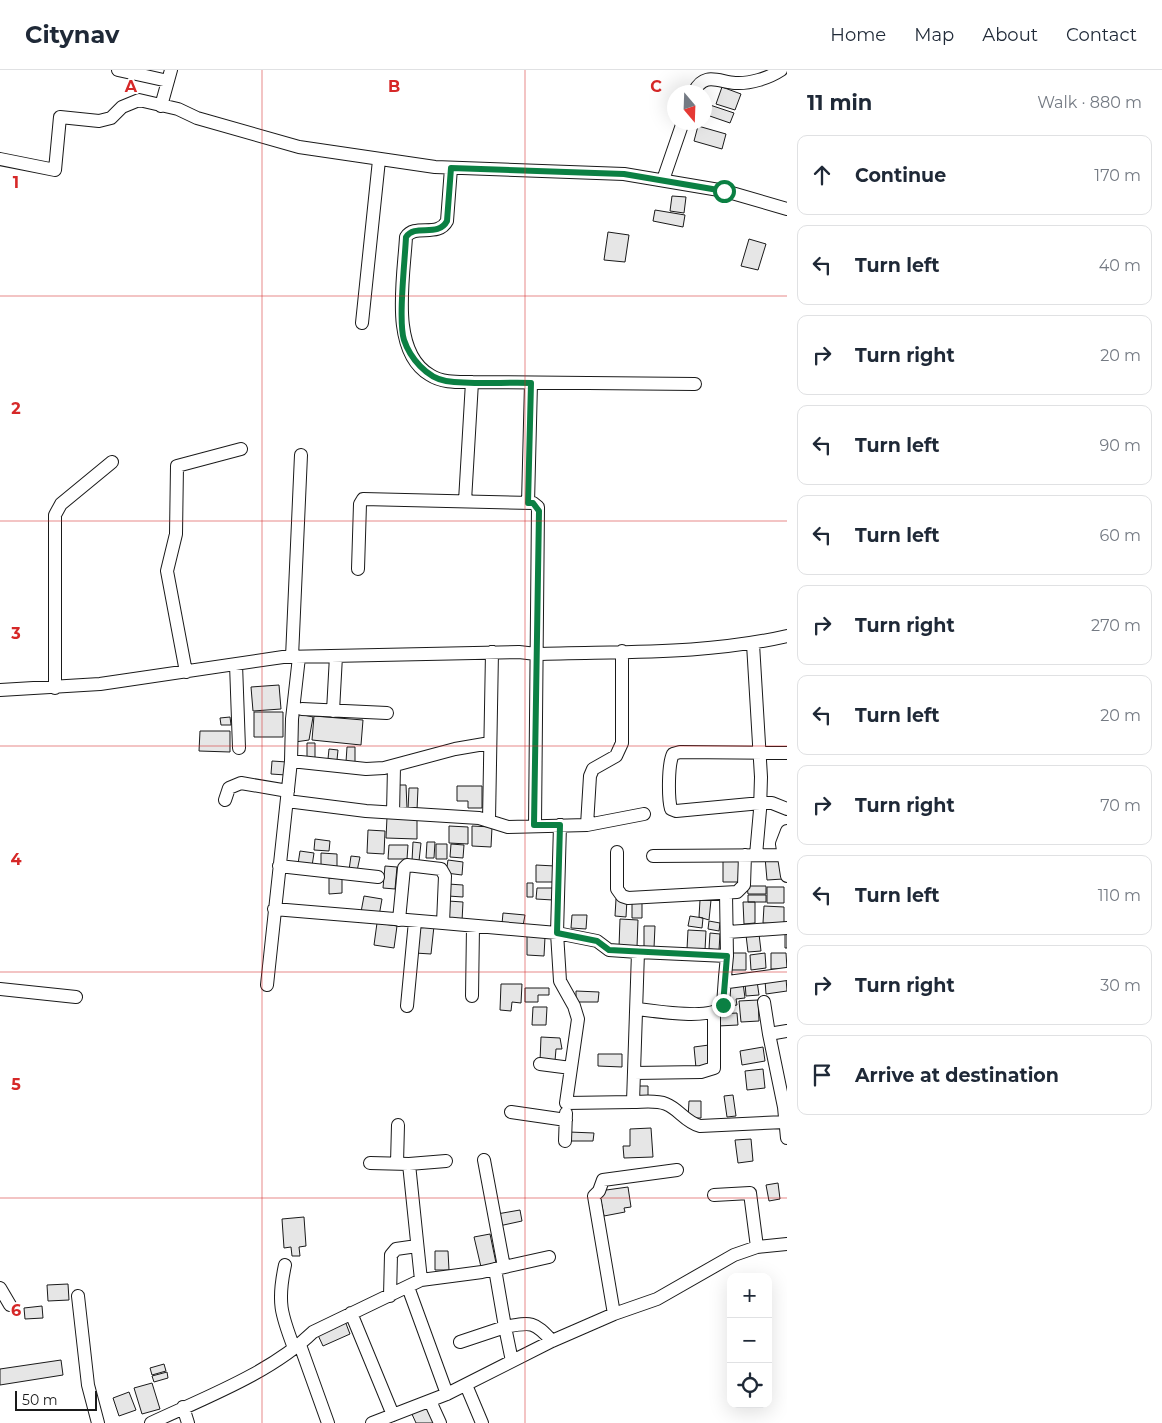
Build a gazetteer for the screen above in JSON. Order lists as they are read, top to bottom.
{
  "scale_bar": "50 m",
  "north": "bottom",
  "page": {
    "header": "Citynav",
    "nav": [
      "Home",
      "Map",
      "About",
      "Contact"
    ],
    "heading": ["11 min", "Walk · 880 m"],
    "list": [
      ["Continue", "170 m"],
      ["Turn left", "40 m"],
      ["Turn right", "20 m"],
      ["Turn left", "90 m"],
      ["Turn left", "60 m"],
      ["Turn right", "270 m"],
      ["Turn left", "20 m"],
      ["Turn right", "70 m"],
      ["Turn left", "110 m"],
      ["Turn right", "30 m"],
      "Arrive at destination"
    ],
    "map_buttons": ["+", "−"],
    "scale": "50 m"
  },
  "grid": {
    "columns": ["A", "B", "C"],
    "rows": [
      "1",
      "2",
      "3",
      "4",
      "5",
      "6"
    ]
  }
}
